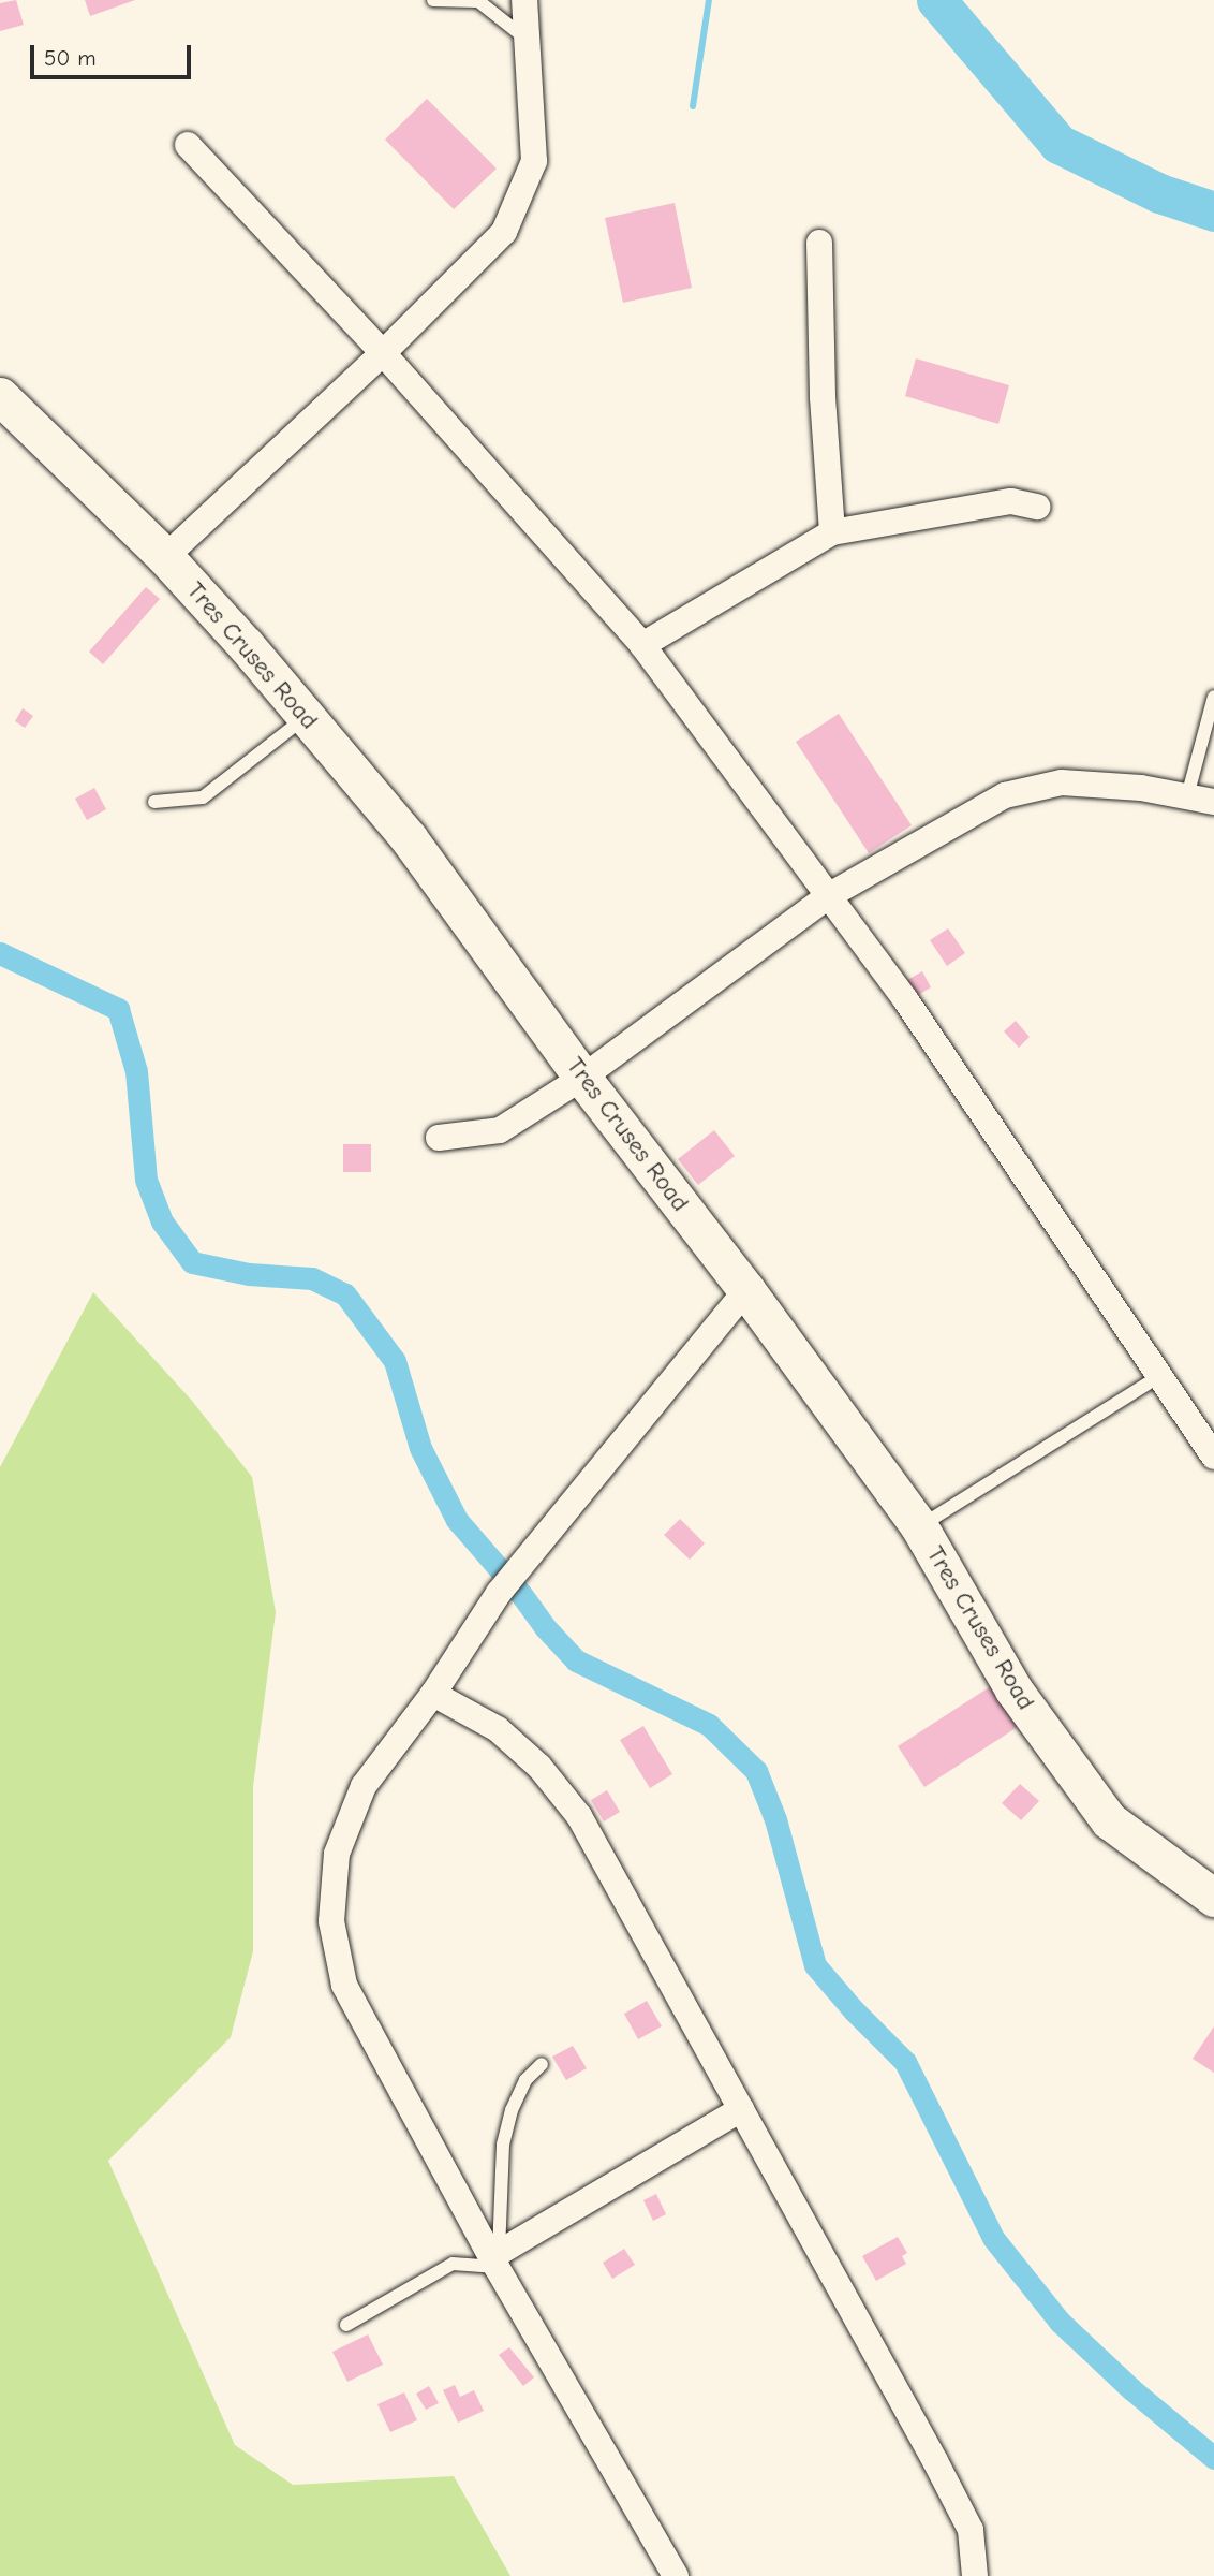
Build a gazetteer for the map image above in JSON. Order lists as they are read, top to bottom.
{
  "streets": {
    "main road": ["Tres Cruses Road"]
  },
  "scale_bar": "50 m"
}
